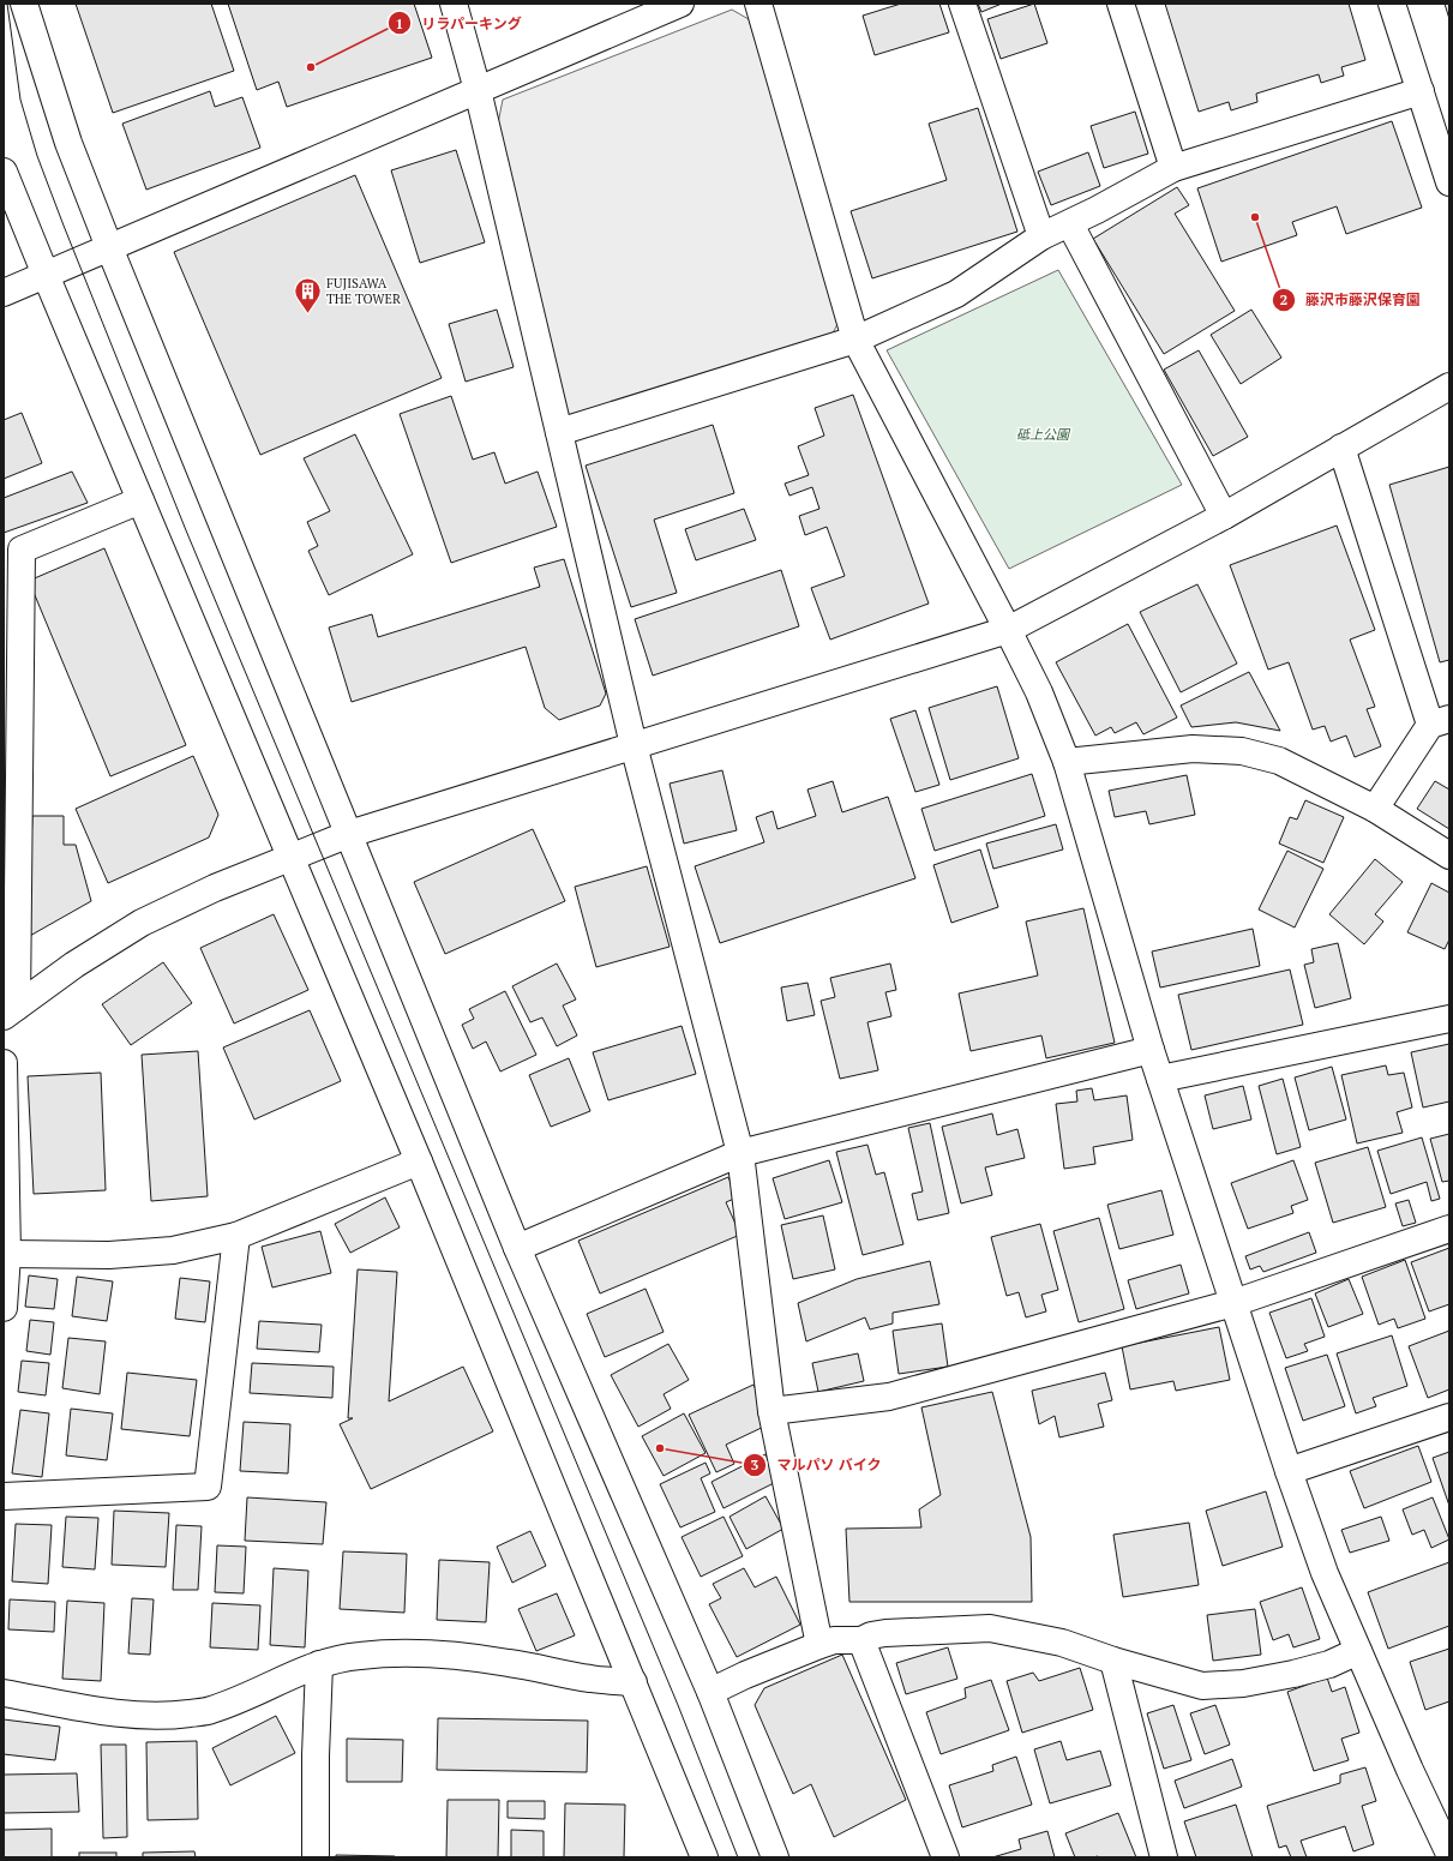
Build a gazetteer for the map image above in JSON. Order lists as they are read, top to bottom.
{
  "parks": ["砥上公園"],
  "places": {
    "other": ["リラパーキング", "藤沢市藤沢保育園", "マルパソ バイク"],
    "building": ["FUJISAWA THE TOWER"]
  }
}
